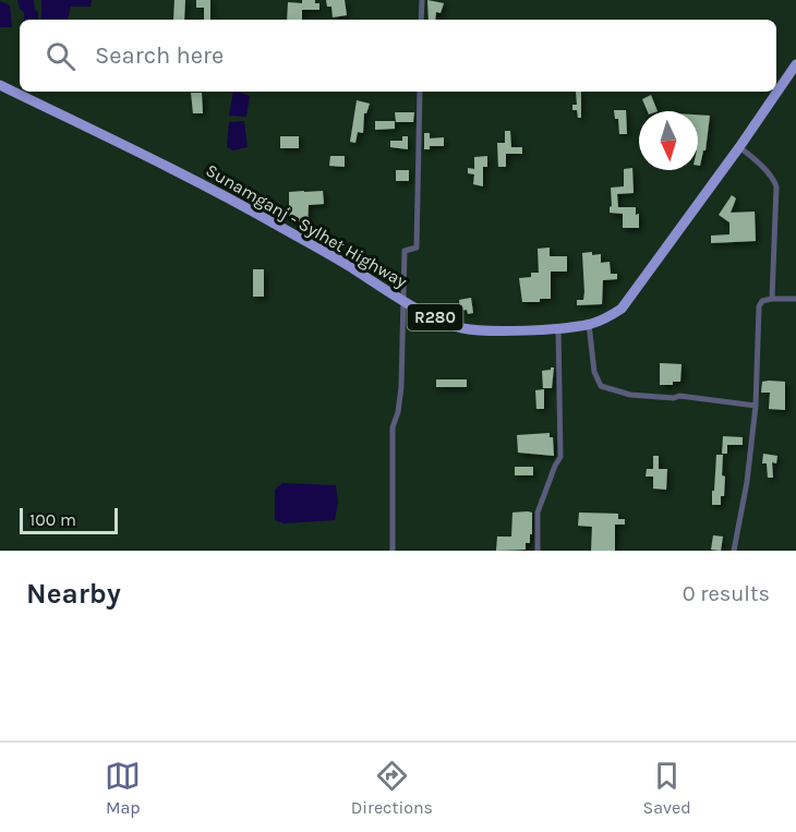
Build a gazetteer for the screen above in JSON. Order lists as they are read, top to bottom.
{
  "streets": {
    "main road": ["Sunamganj - Sylhet Highway", "R280"]
  },
  "scale_bar": "100 m",
  "north": "bottom",
  "page": {
    "search": "Search here",
    "scale": "100 m",
    "heading": ["Nearby", "0 results"],
    "nav": ["Map", "Directions", "Saved"]
  }
}
